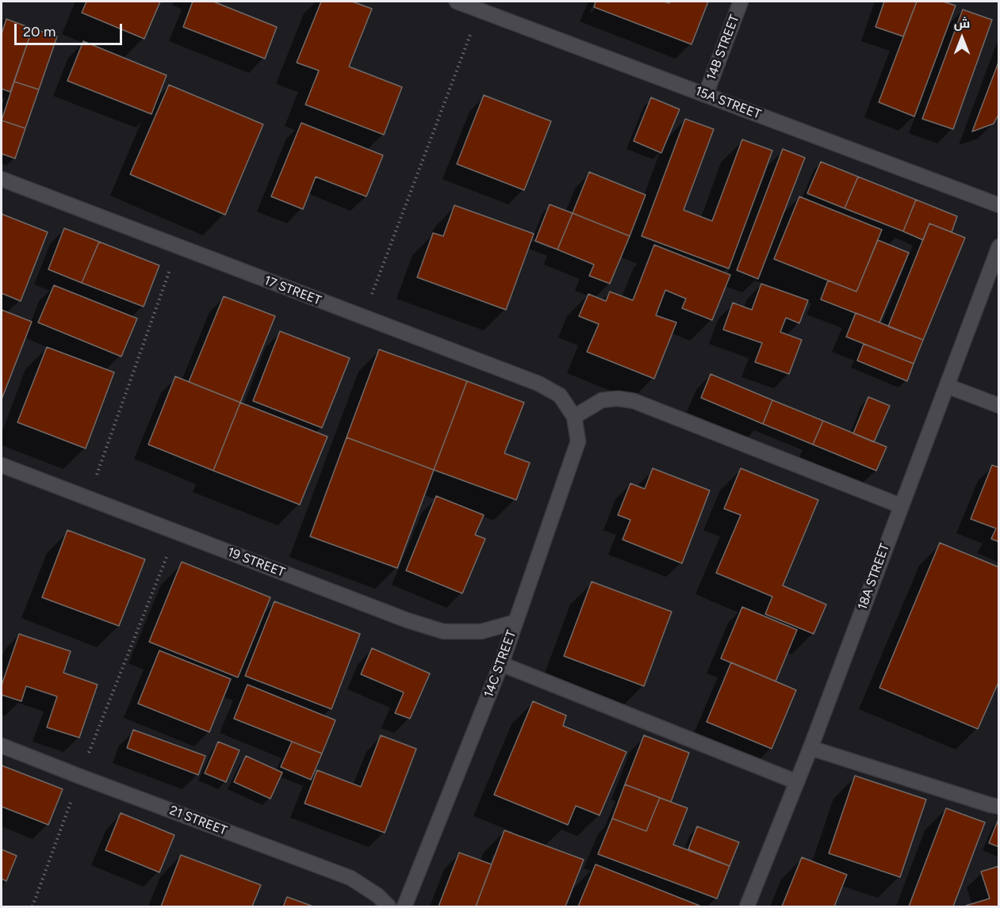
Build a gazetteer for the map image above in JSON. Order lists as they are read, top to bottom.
{
  "streets": {
    "street": [
      "14B STREET",
      "15A STREET",
      "17 STREET",
      "19 STREET",
      "18A STREET",
      "14C STREET",
      "21 STREET"
    ]
  },
  "crossings": [
    ["14B STREET", "15A STREET"],
    ["17 STREET", "14C STREET"],
    ["19 STREET", "14C STREET"]
  ],
  "scale_bar": "20 m",
  "north": "top"
}
